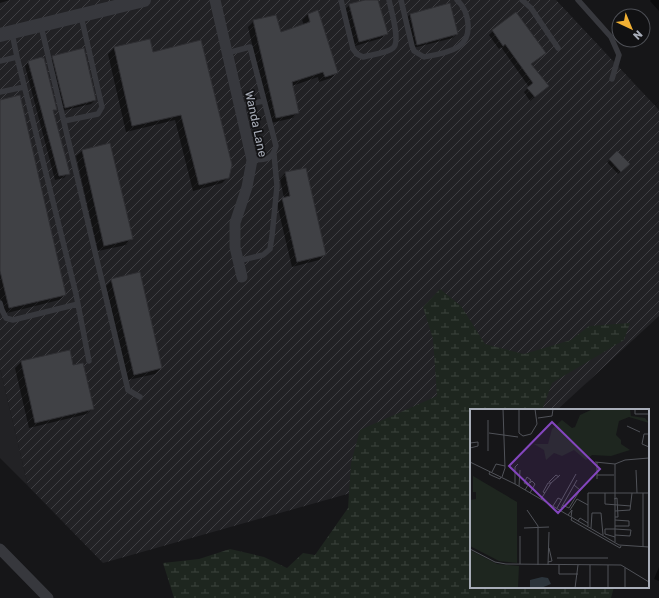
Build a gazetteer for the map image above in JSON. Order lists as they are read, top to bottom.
{
  "streets": {
    "street": ["Wanda Lane"]
  },
  "north": "bottom right"
}
